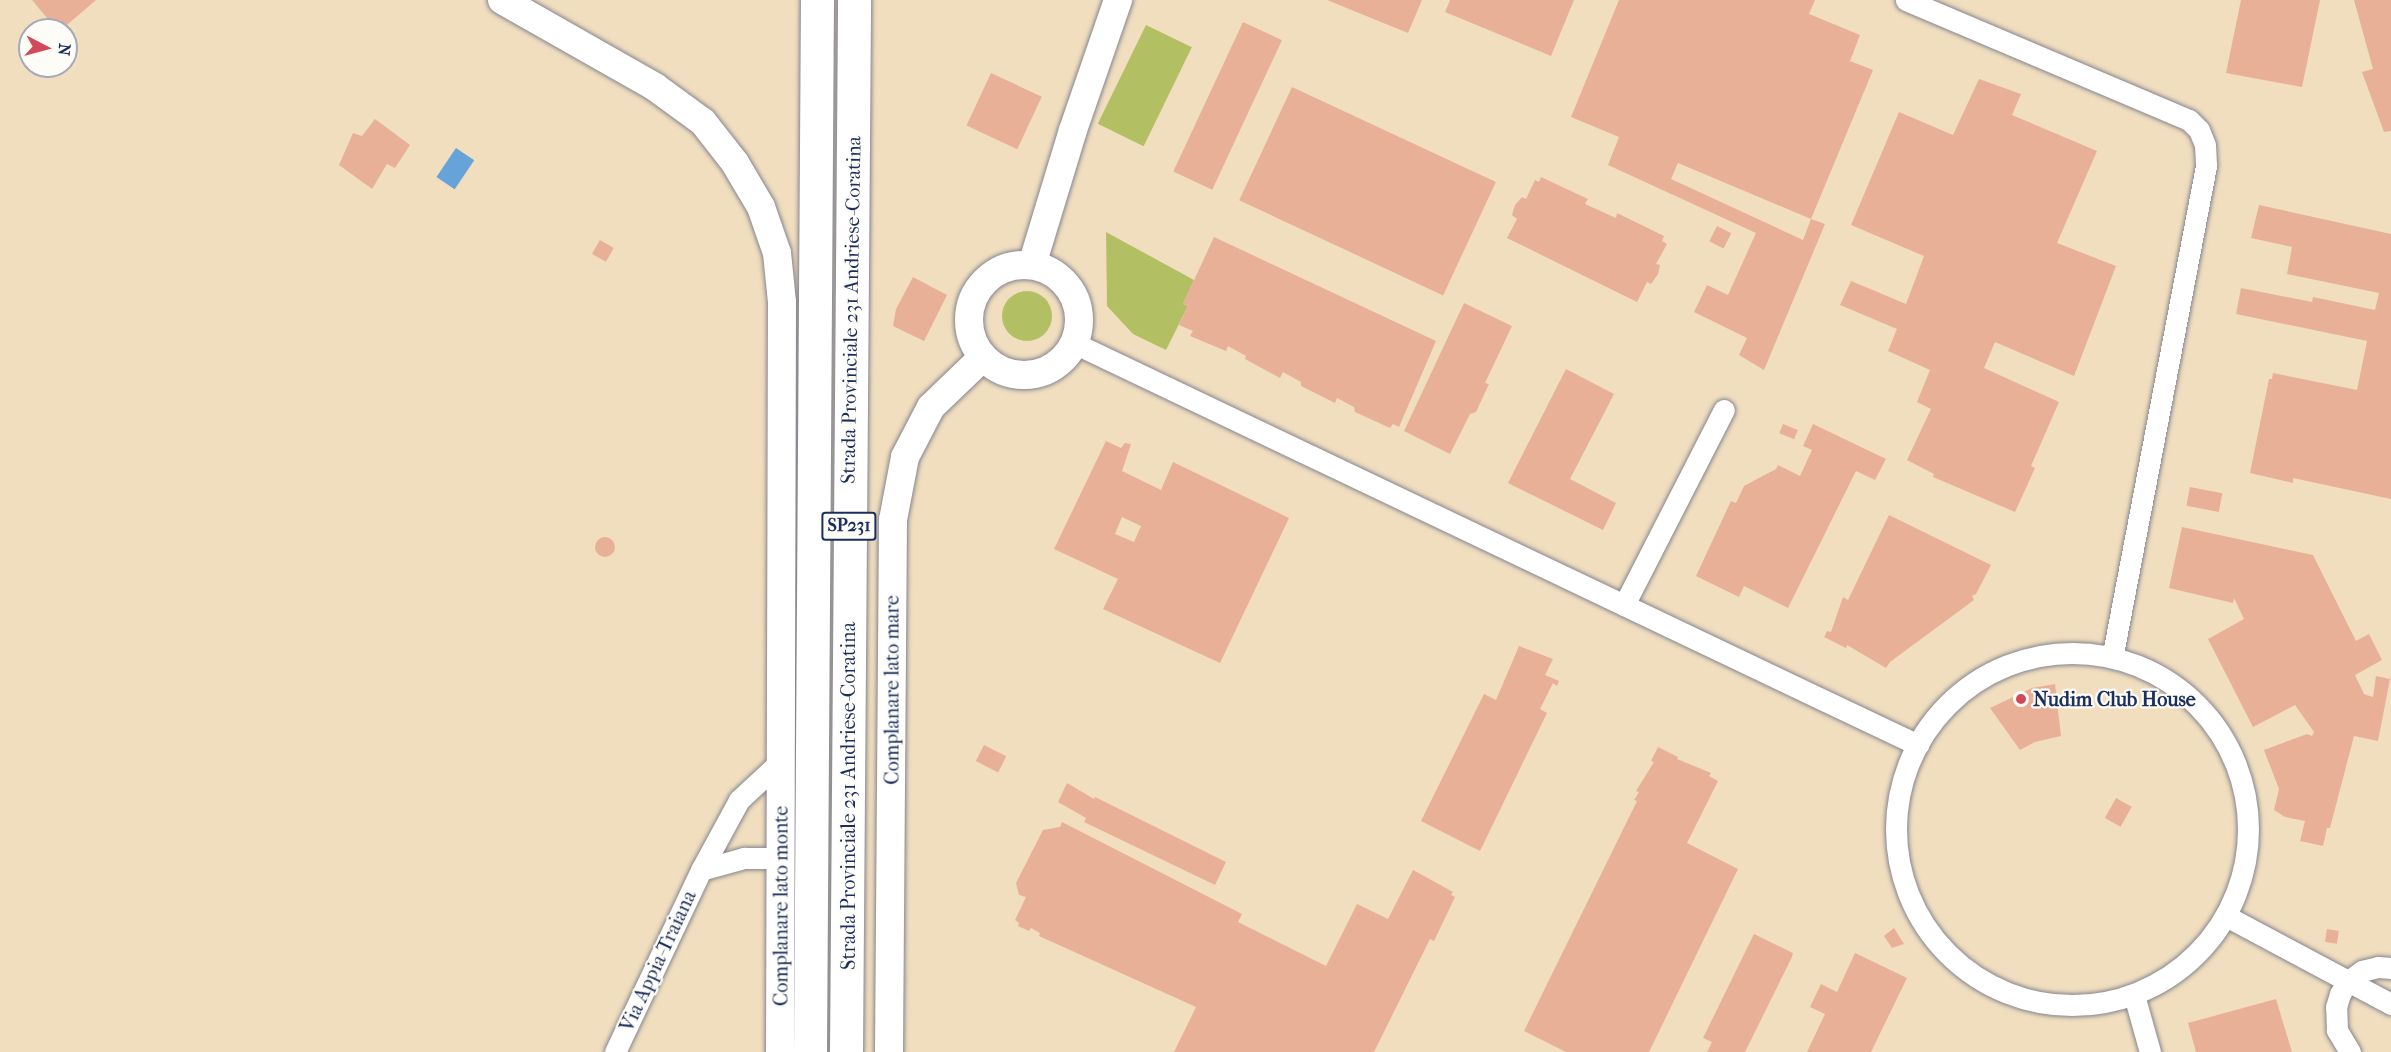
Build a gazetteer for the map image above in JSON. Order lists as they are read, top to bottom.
{
  "streets": {
    "highway": ["Strada Provinciale 231 Andriese-Coratina", "SP231"],
    "street": ["Complanare lato mare", "Complanare lato monte", "Via Appia-Traiana"]
  },
  "crossings": [
    ["Complanare lato monte", "Via Appia-Traiana"]
  ],
  "places": ["Nudim Club House"],
  "north": "right"
}
